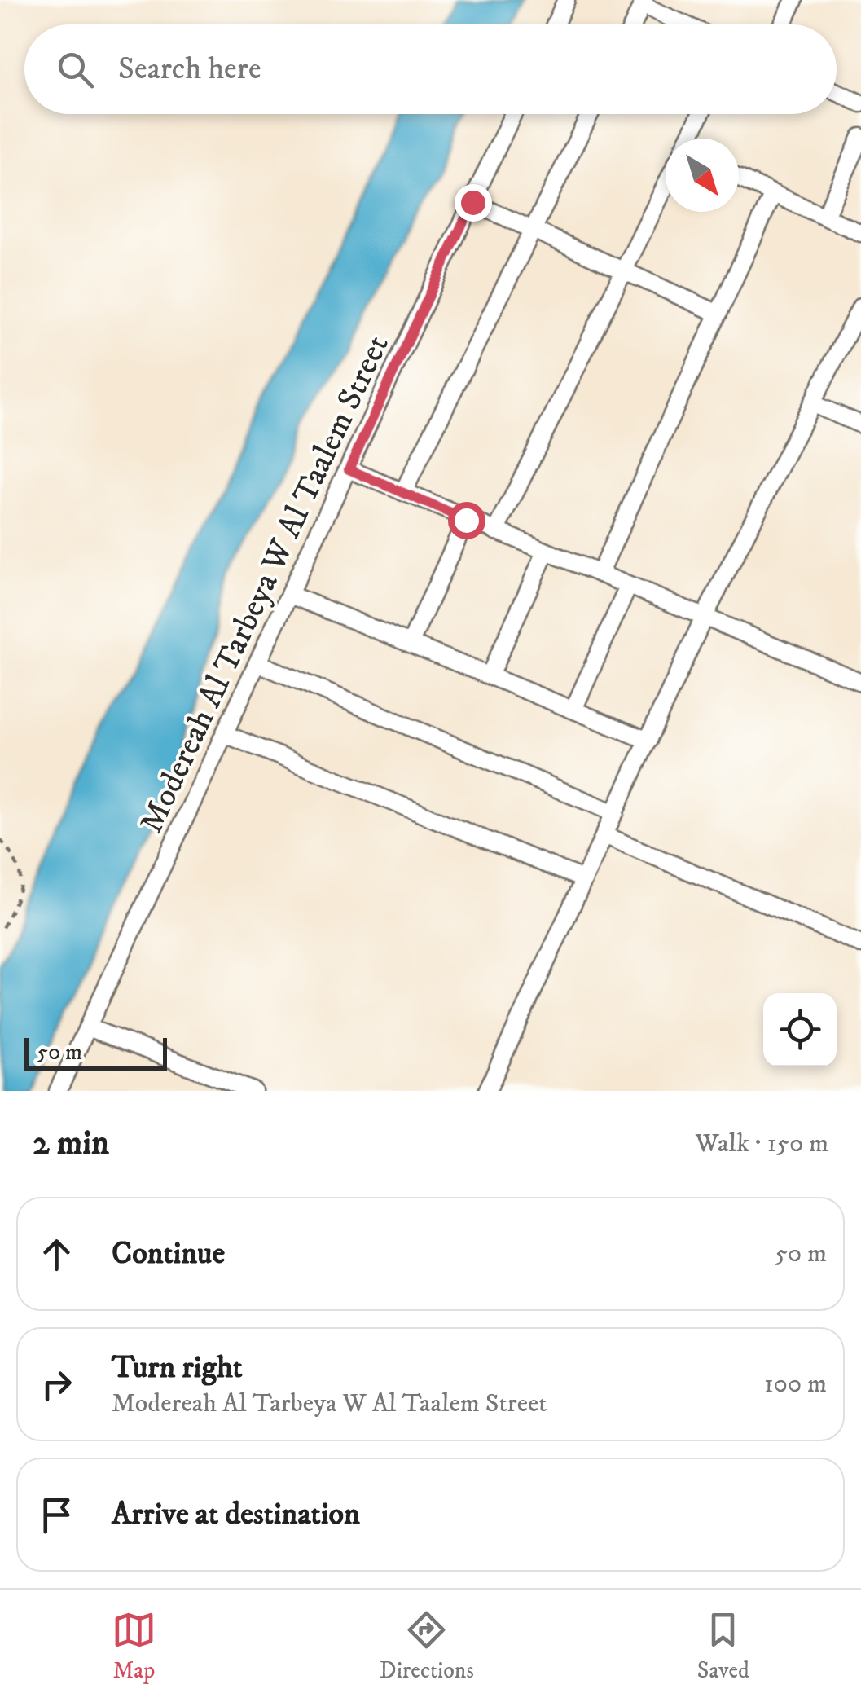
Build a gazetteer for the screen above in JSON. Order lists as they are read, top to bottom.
{
  "streets": {
    "street": ["Modereah Al Tarbeya W Al Taalem Street"]
  },
  "scale_bar": "50 m",
  "north": "bottom right",
  "page": {
    "search": "Search here",
    "scale": "50 m",
    "heading": ["2 min", "Walk · 150 m"],
    "list": [
      ["Continue", "50 m"],
      ["Turn right", "Modereah Al Tarbeya W Al Taalem Street", "100 m"],
      "Arrive at destination"
    ],
    "nav": ["Map", "Directions", "Saved"]
  }
}
